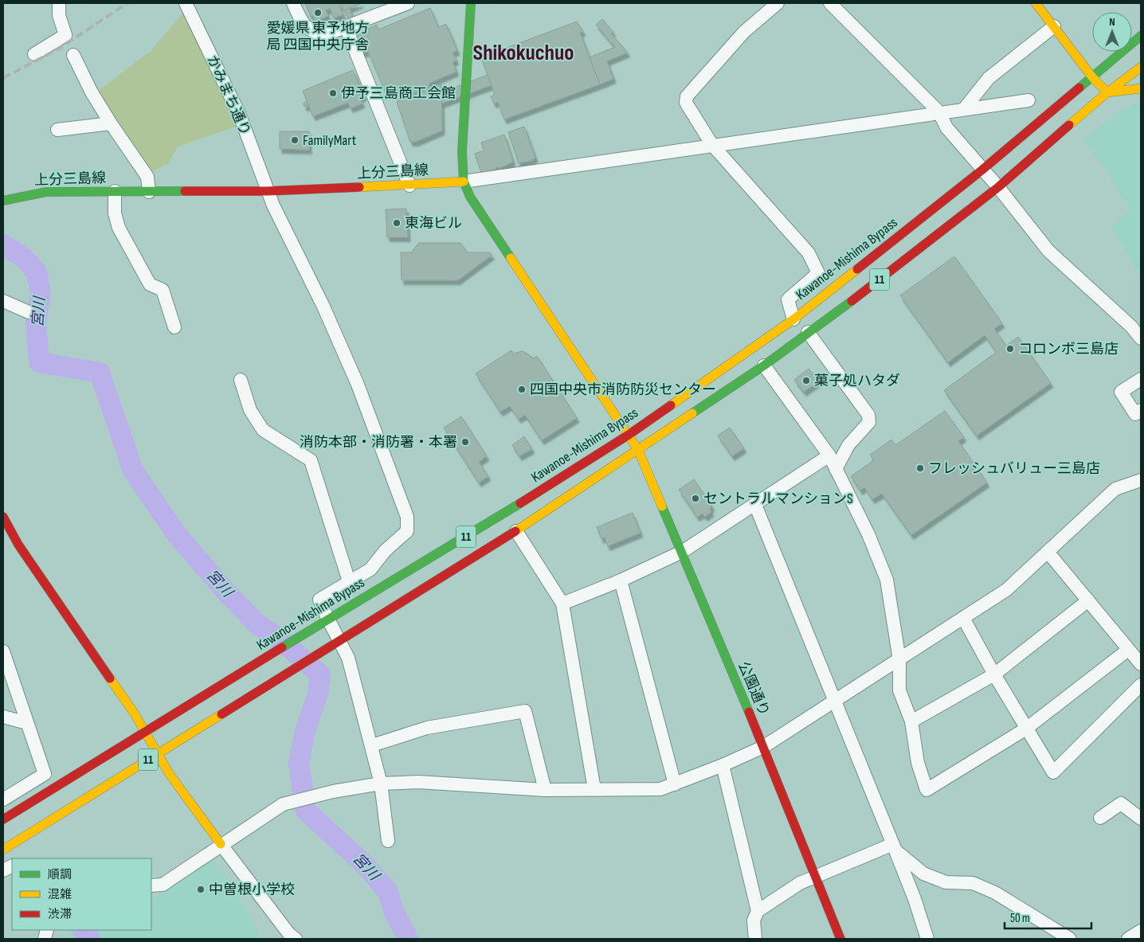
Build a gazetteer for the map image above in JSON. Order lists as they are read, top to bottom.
{
  "streets": {
    "main road": [
      "上分三島線",
      "Kawanoe-Mishima Bypass",
      "11",
      "公園通り"
    ],
    "street": ["かみまち通り"]
  },
  "crossings": [
    ["かみまち通り", "上分三島線"],
    ["かみまち通り", "Kawanoe-Mishima Bypass"],
    ["11", "公園通り"]
  ],
  "districts": ["Shikokuchuo"],
  "water": ["宮川"],
  "places": [
    "愛媛県 東予地方 局 四国中央庁舎",
    "伊予三島商工会館",
    "FamilyMart",
    "東海ビル",
    "コロンボ三島店",
    "菓子処ハタダ",
    "四国中央市消防防災センター",
    "消防本部・消防署・本署",
    "フレッシュバリュー三島店",
    "セントラルマンションS",
    "中曽根小学校"
  ],
  "legend": ["順調", "混雑", "渋滞"],
  "scale_bar": "50 m",
  "north": "top"
}
